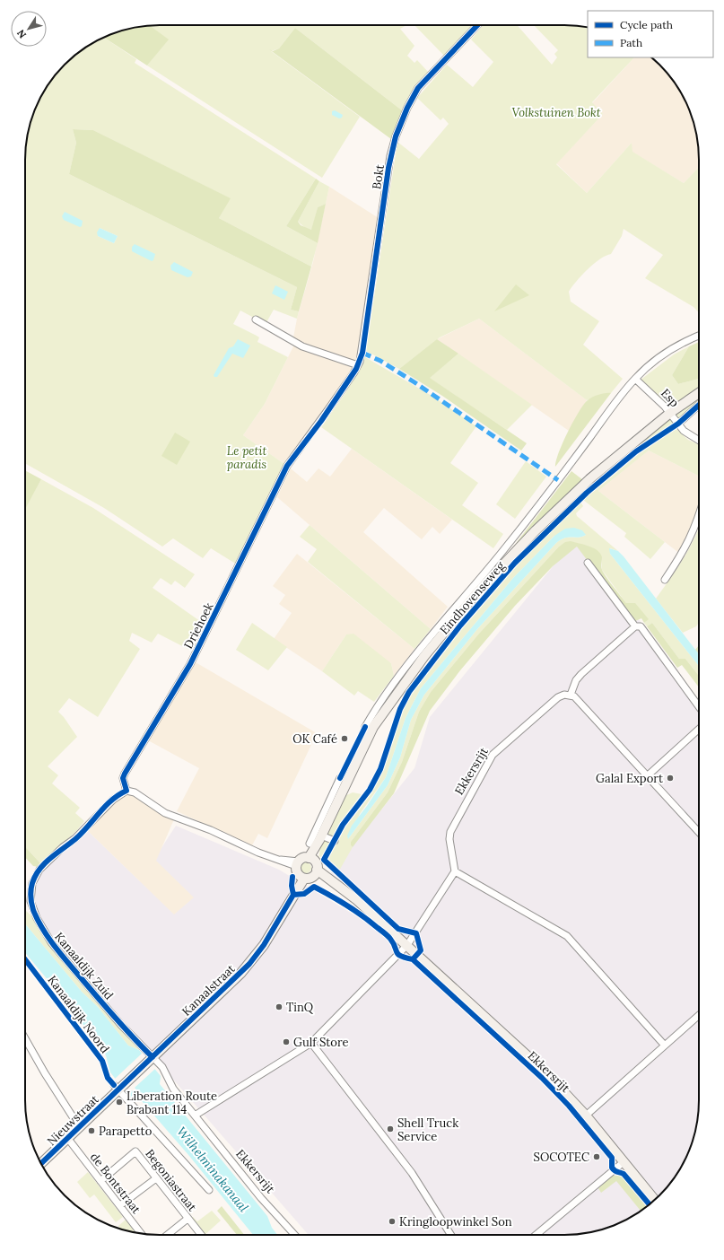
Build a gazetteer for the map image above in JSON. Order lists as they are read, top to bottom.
{
  "streets": {
    "main road": [
      "Eindhovenseweg",
      "Ekkersrijt",
      "Kanaalstraat",
      "Nieuwstraat"
    ],
    "street": [
      "Bokt",
      "Esp",
      "Driehoek",
      "Kanaaldijk Zuid",
      "Begoniastraat",
      "de Bontstraat"
    ],
    "cycle path": ["Kanaaldijk Noord"]
  },
  "crossings": [
    ["Bokt", "Driehoek"],
    ["Esp", "Eindhovenseweg"],
    ["Eindhovenseweg", "Ekkersrijt"],
    ["Driehoek", "Kanaaldijk Zuid"],
    ["Ekkersrijt", "Kanaaldijk Zuid"],
    ["Ekkersrijt", "Kanaalstraat"],
    ["Kanaaldijk Zuid", "Kanaalstraat"],
    ["Kanaalstraat", "Nieuwstraat"],
    ["Nieuwstraat", "de Bontstraat"],
    ["Begoniastraat", "de Bontstraat"]
  ],
  "water": ["Wilhelminakanaal"],
  "parks": ["Volkstuinen Bokt", "Le petit paradis"],
  "places": [
    "OK Café",
    "Galal Export",
    "TinQ",
    "Gulf Store",
    "Liberation Route Brabant 114",
    "Shell Truck Service",
    "Parapetto",
    "SOCOTEC",
    "Kringloopwinkel Son"
  ],
  "legend": ["Cycle path", "Path"],
  "north": "bottom left"
}
